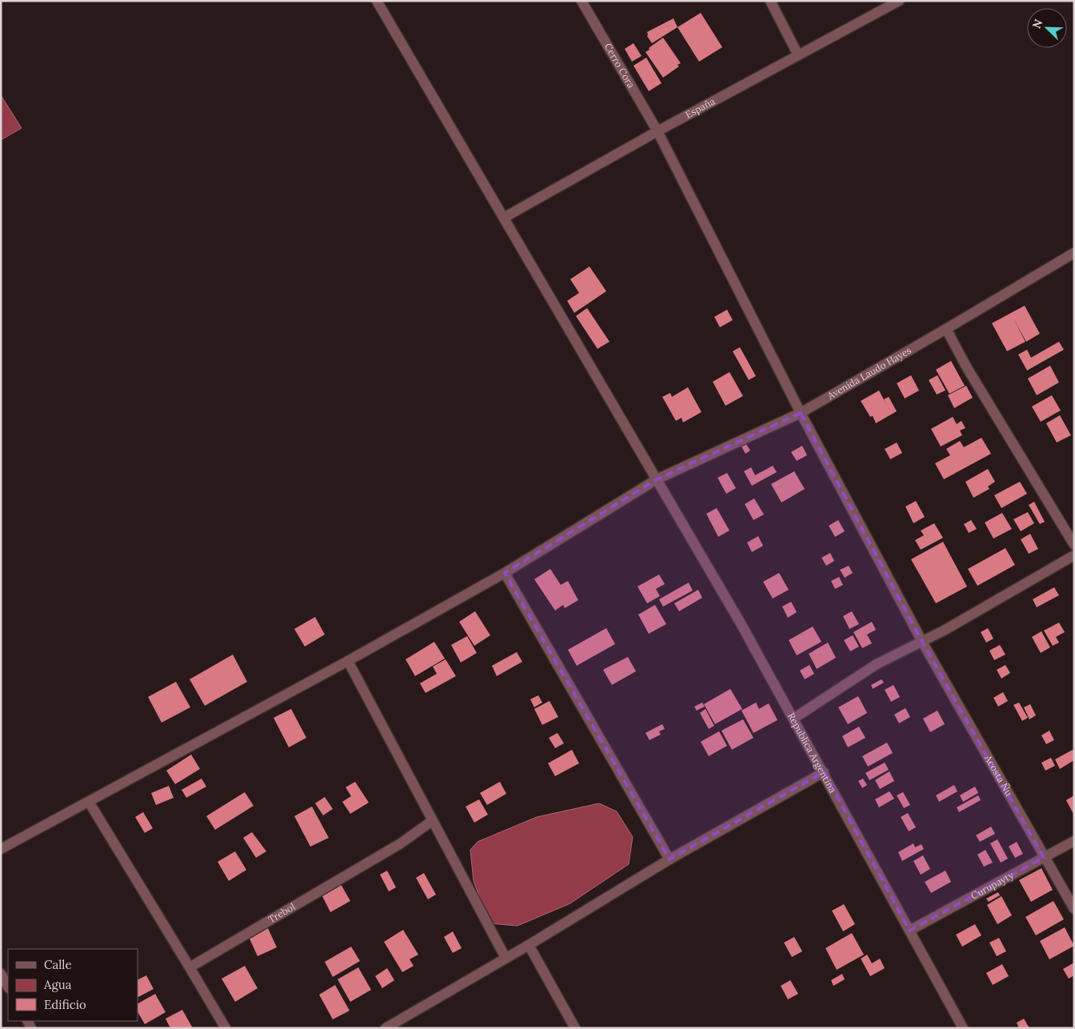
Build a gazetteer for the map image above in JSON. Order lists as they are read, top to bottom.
{
  "streets": {
    "street": [
      "Cerro Cora",
      "España",
      "Avenida Laudo Hayes",
      "Republica Argentina",
      "Acosta Ñu",
      "Curupayty",
      "Trebol"
    ]
  },
  "crossings": [
    ["Cerro Cora", "España"],
    ["Cerro Cora", "Avenida Laudo Hayes"],
    ["Cerro Cora", "Acosta Ñu"],
    ["España", "Republica Argentina"],
    ["Avenida Laudo Hayes", "Republica Argentina"],
    ["Avenida Laudo Hayes", "Acosta Ñu"],
    ["Republica Argentina", "Curupayty"],
    ["Acosta Ñu", "Curupayty"]
  ],
  "legend": ["Calle", "Agua", "Edificio"],
  "north": "top left"
}
